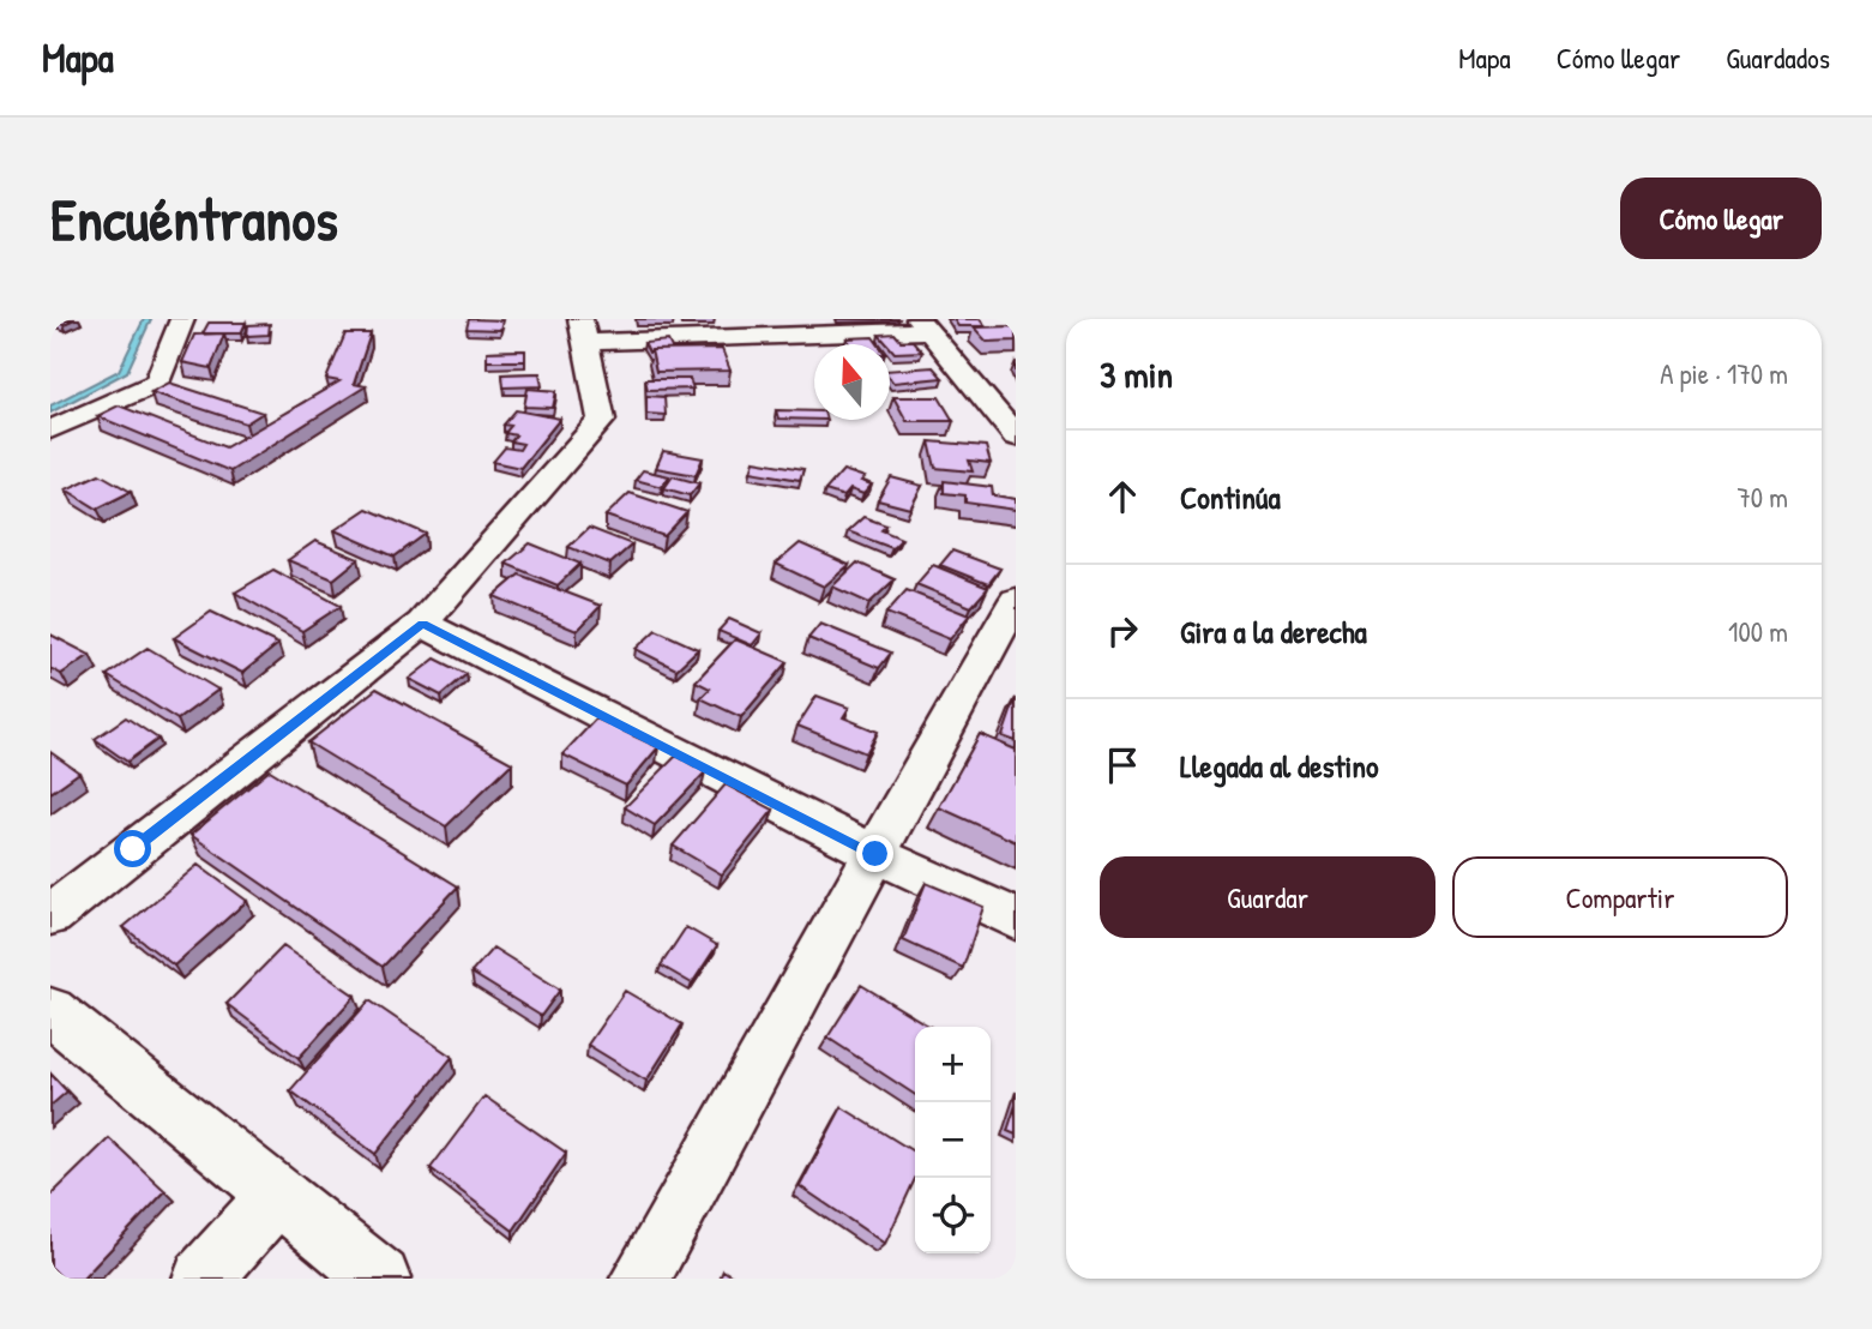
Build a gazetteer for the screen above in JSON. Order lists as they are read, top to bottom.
{
  "north": "top",
  "page": {
    "header": "Mapa",
    "nav": ["Mapa", "Cómo llegar", "Guardados"],
    "buttons": [
      "Cómo llegar",
      ["Guardar", "Compartir"]
    ],
    "title": "Encuéntranos",
    "heading": ["3 min", "A pie · 170 m"],
    "list": [
      ["Continúa", "70 m"],
      ["Gira a la derecha", "100 m"],
      "Llegada al destino"
    ],
    "map_buttons": ["+", "−"]
  }
}
